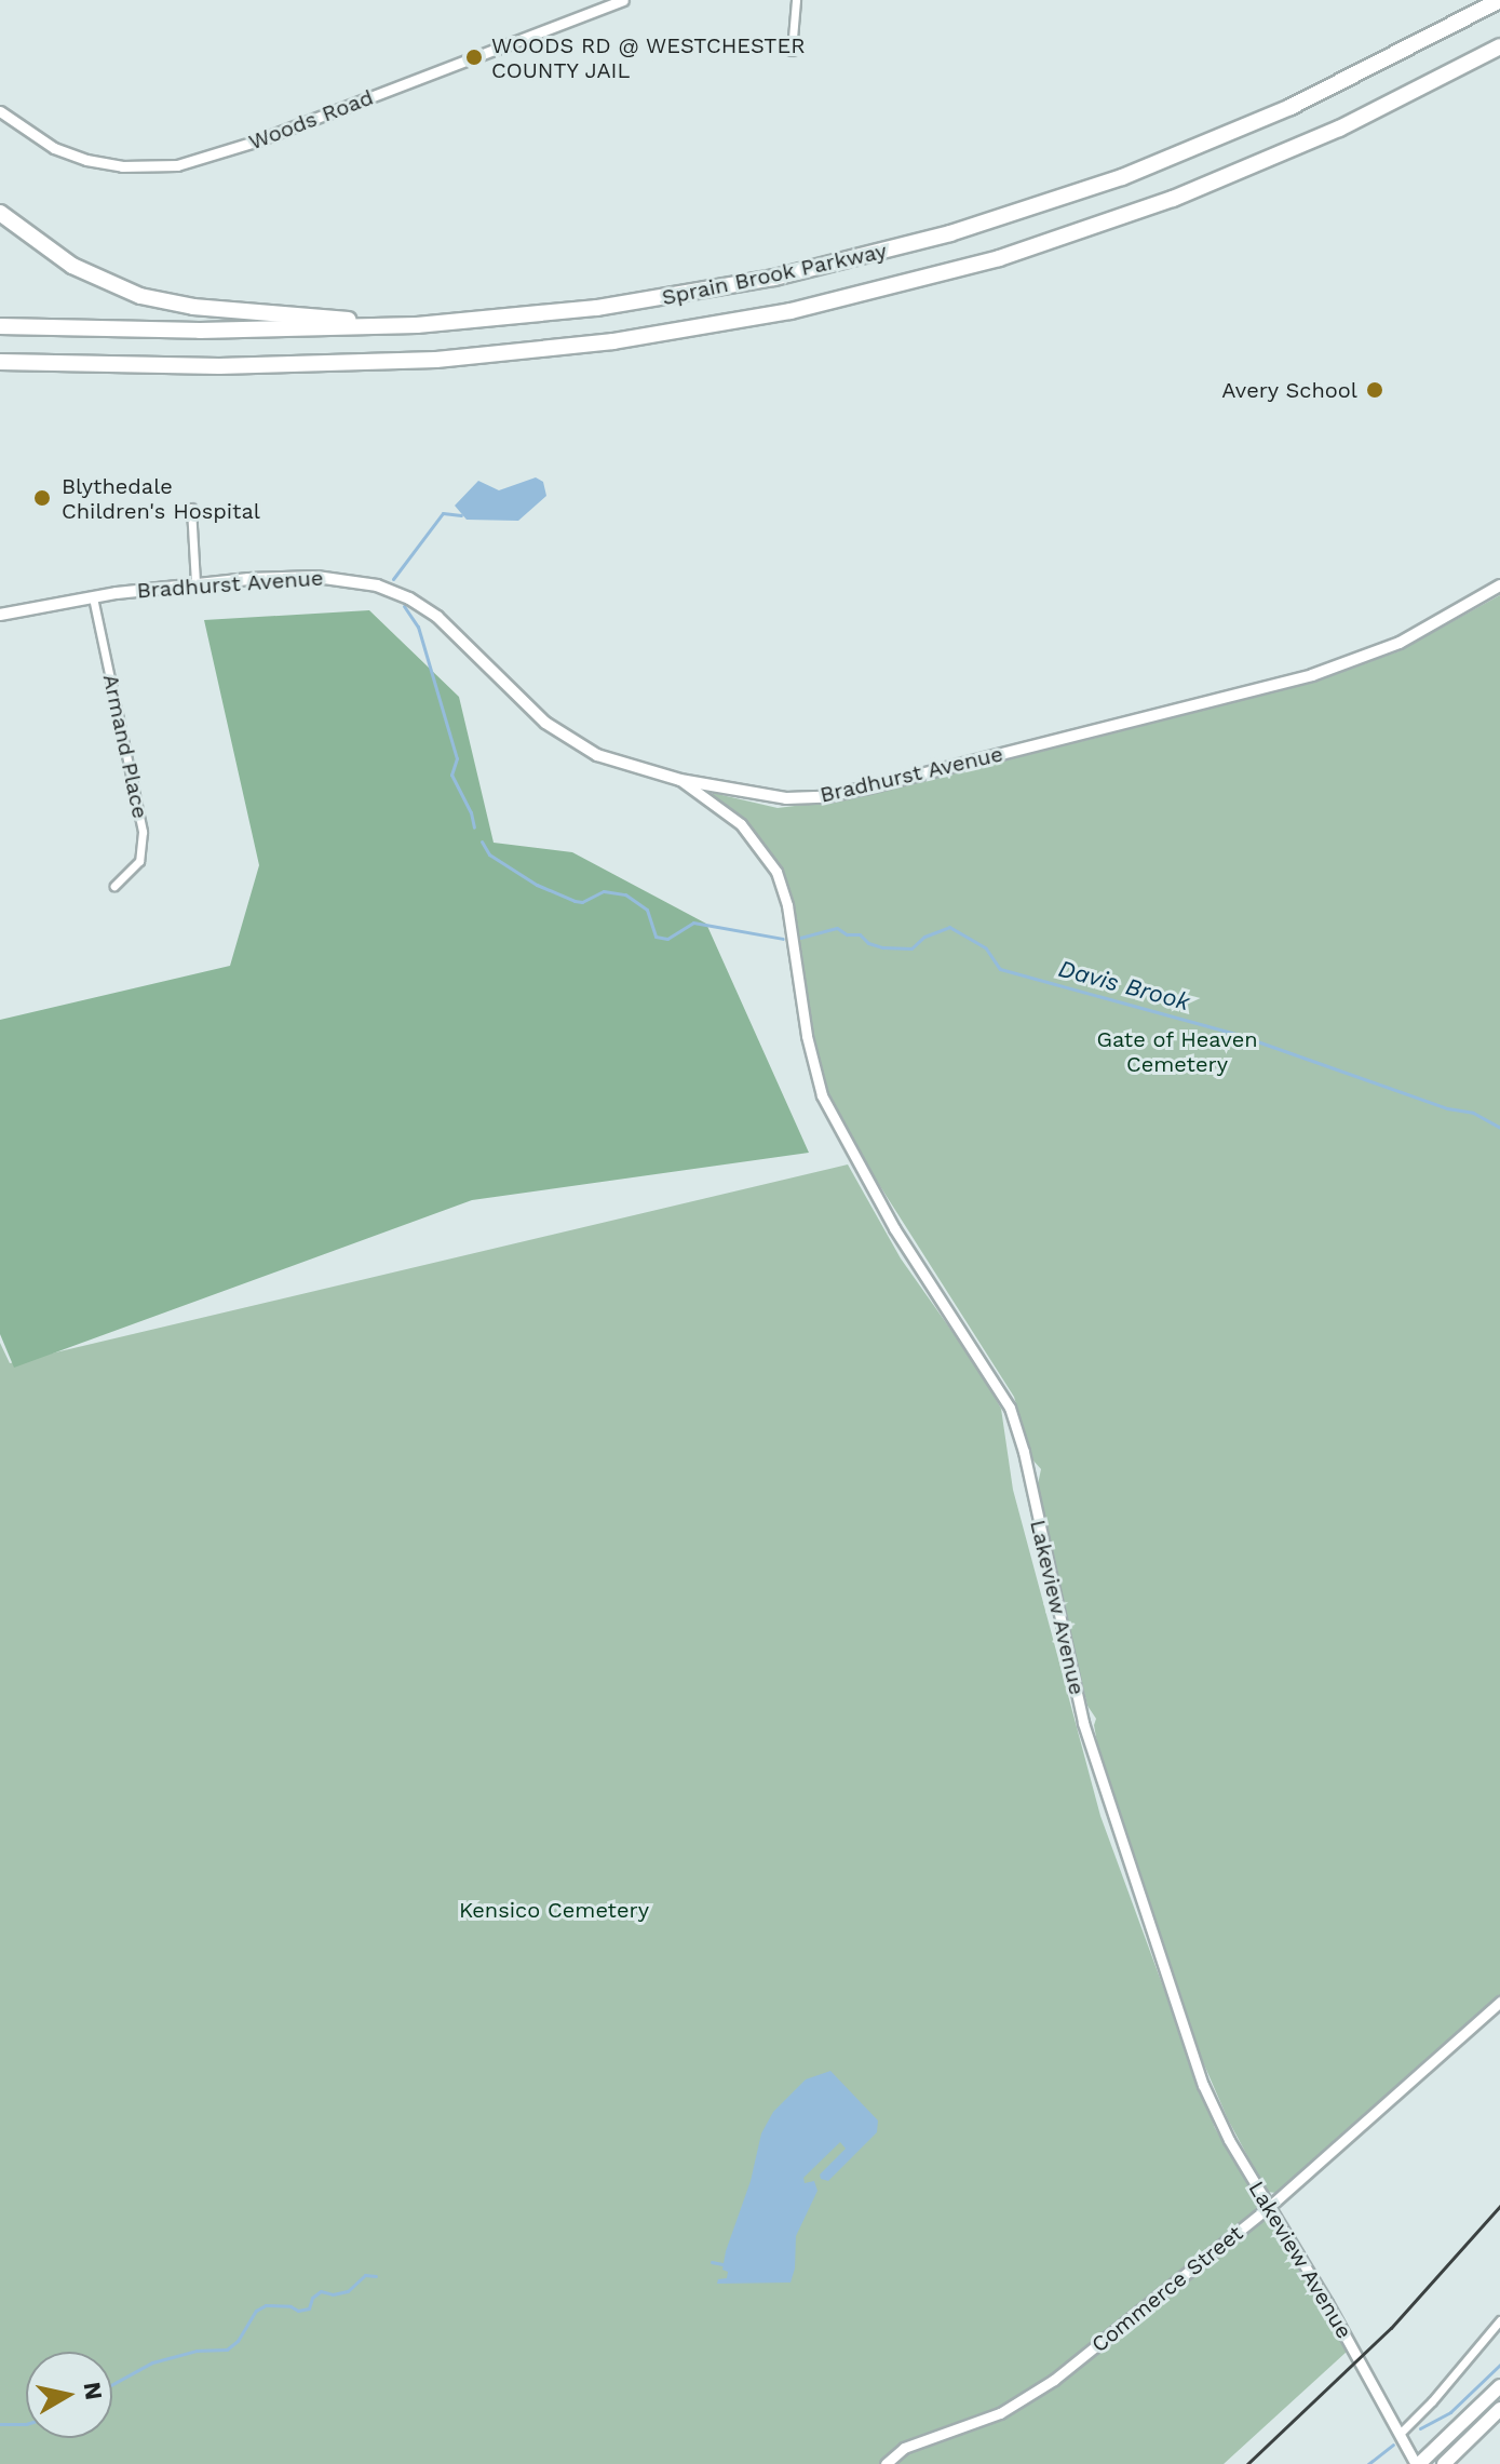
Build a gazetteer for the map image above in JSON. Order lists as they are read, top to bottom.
{
  "streets": {
    "highway": ["Sprain Brook Parkway"],
    "main road": ["Bradhurst Avenue"],
    "street": [
      "Woods Road",
      "Armand Place",
      "Lakeview Avenue",
      "Commerce Street"
    ]
  },
  "crossings": [
    ["Bradhurst Avenue", "Armand Place"],
    ["Bradhurst Avenue", "Lakeview Avenue"],
    ["Lakeview Avenue", "Commerce Street"]
  ],
  "water": ["Davis Brook"],
  "parks": ["Gate of Heaven Cemetery", "Kensico Cemetery"],
  "places": ["WOODS RD @ WESTCHESTER COUNTY JAIL", "Avery School", "Blythedale Children's Hospital"],
  "north": "right"
}
